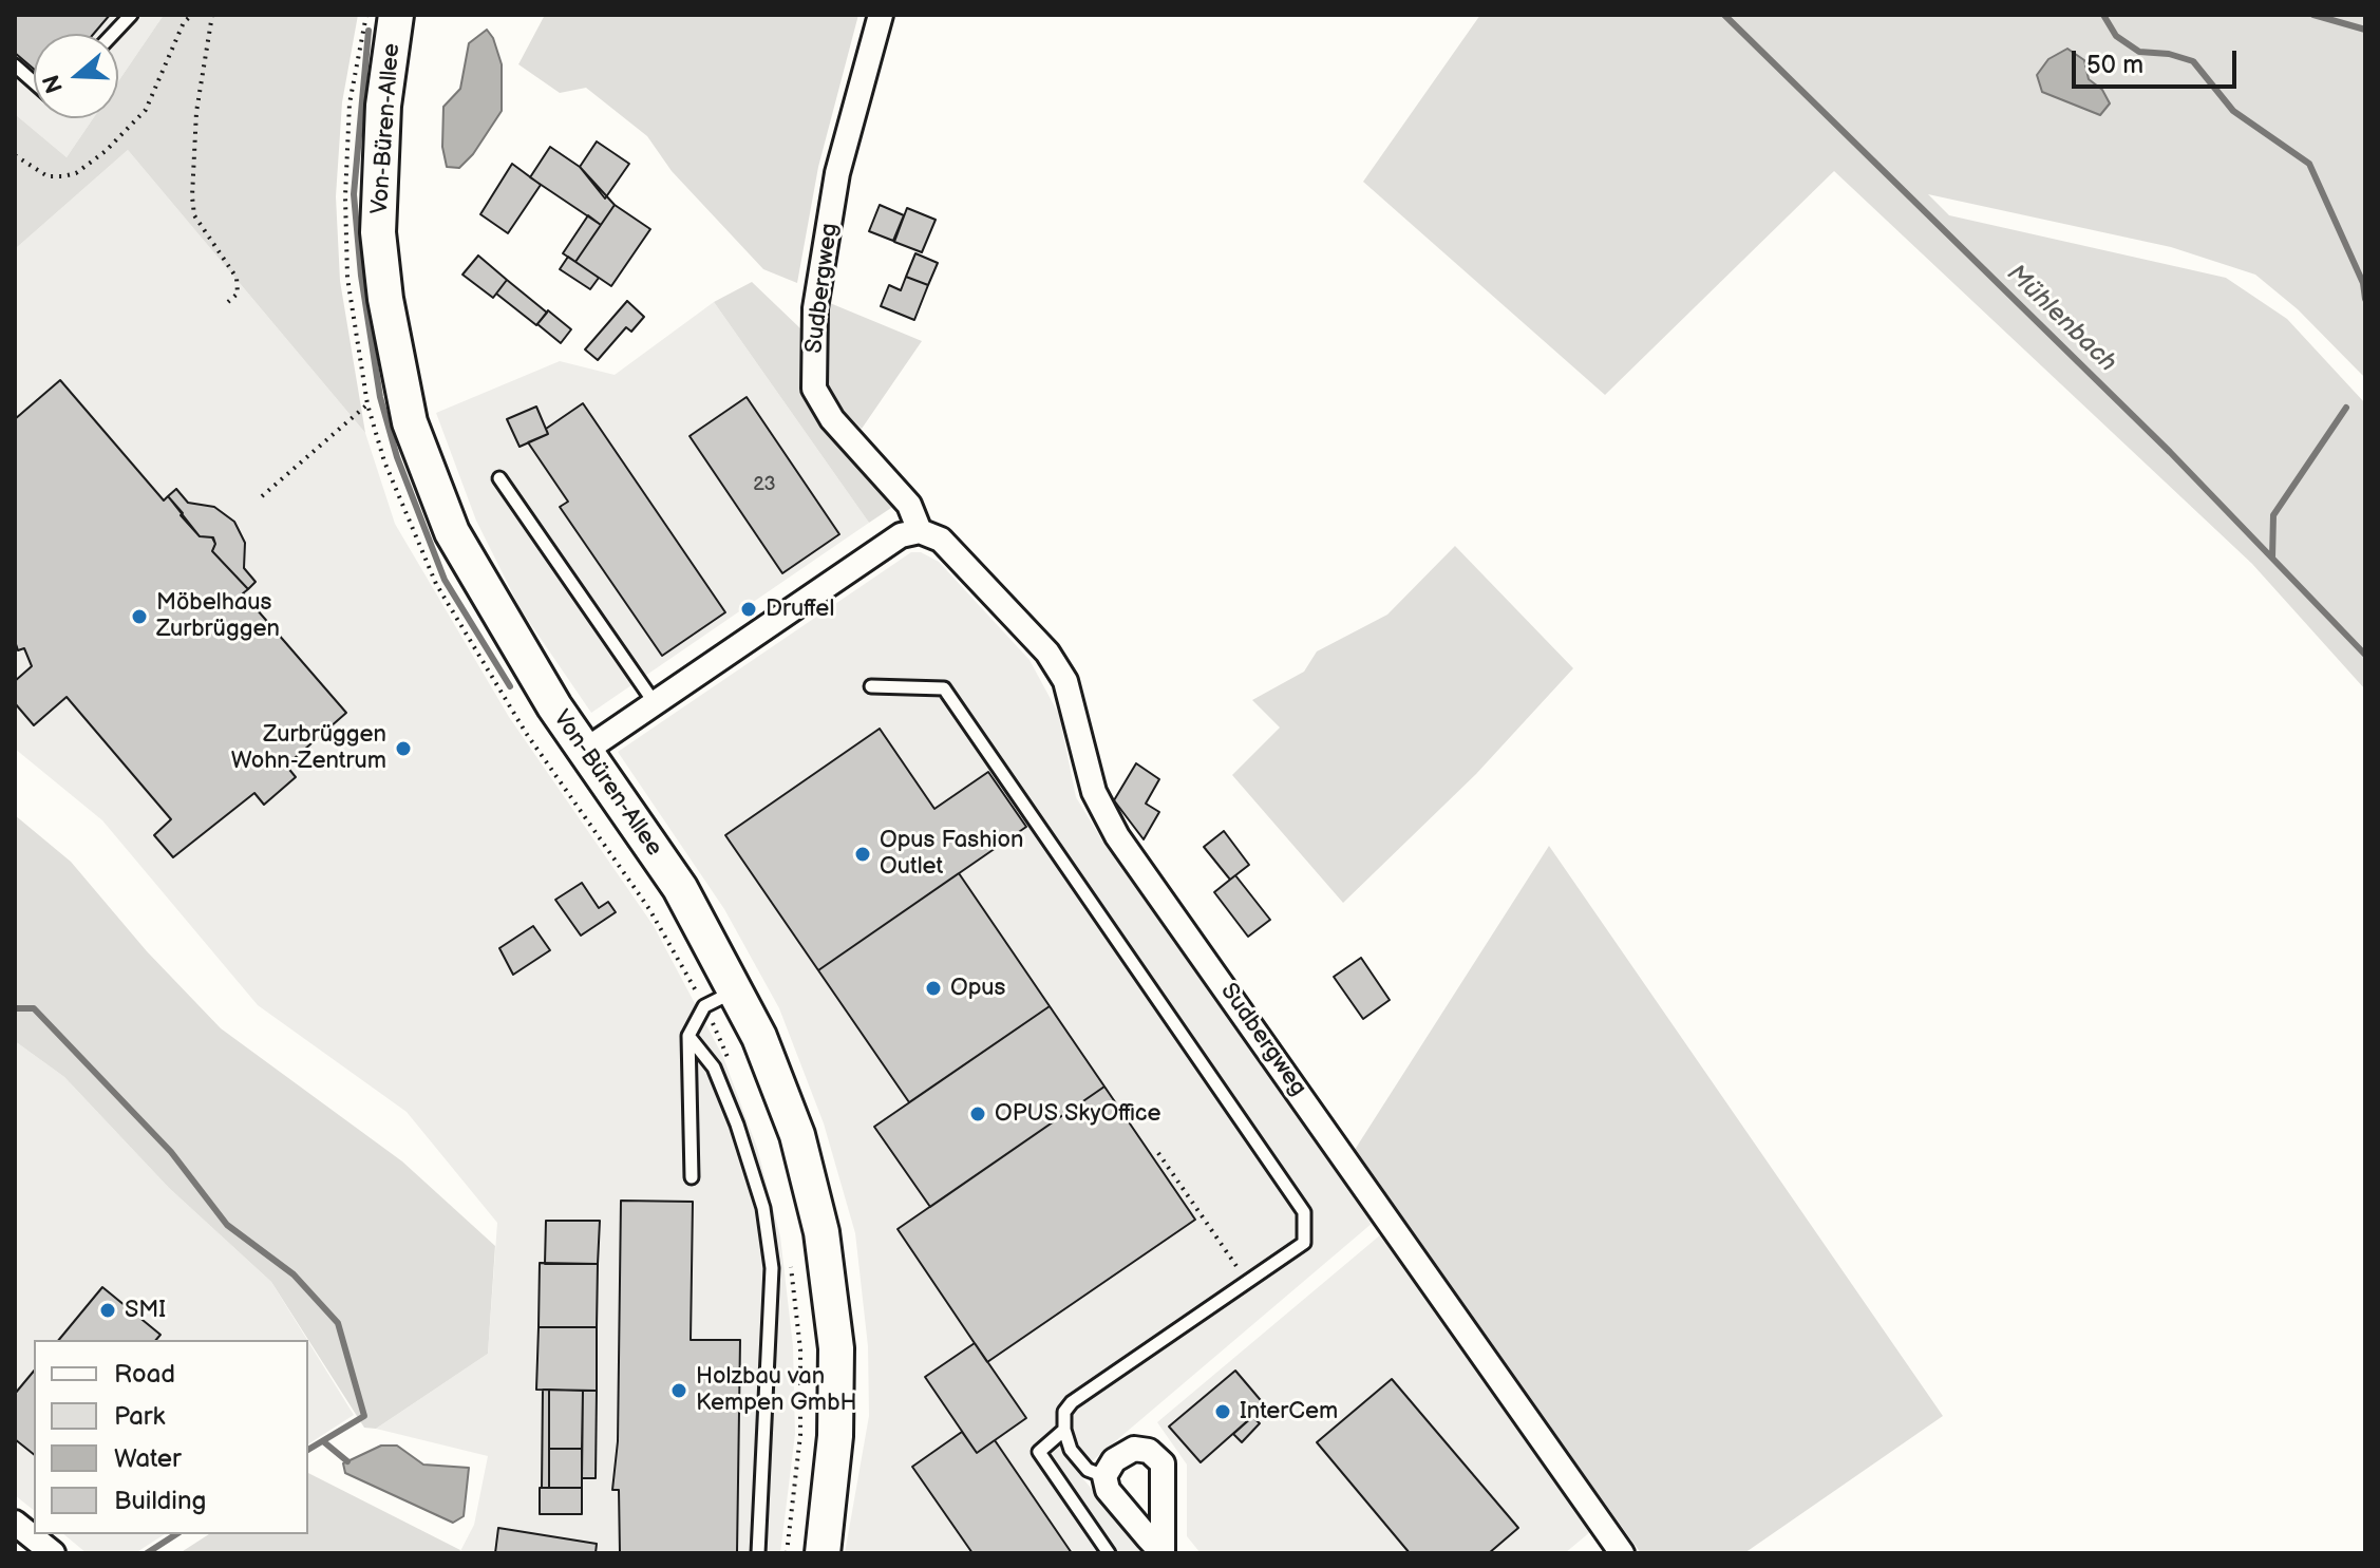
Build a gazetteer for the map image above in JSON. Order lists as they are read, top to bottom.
{
  "streets": {
    "street": ["Von-Büren-Allee", "Sudbergweg"]
  },
  "water": ["Mühlenbach"],
  "places": [
    "Druffel",
    "Möbelhaus Zurbrüggen",
    "Zurbrüggen Wohn-Zentrum",
    "Opus Fashion Outlet",
    "Opus",
    "OPUS SkyOffice",
    "SMI",
    "Holzbau van Kempen GmbH",
    "InterCem"
  ],
  "house_numbers": ["23"],
  "legend": [
    "Road",
    "Park",
    "Water",
    "Building"
  ],
  "scale_bar": "50 m",
  "north": "left"
}
